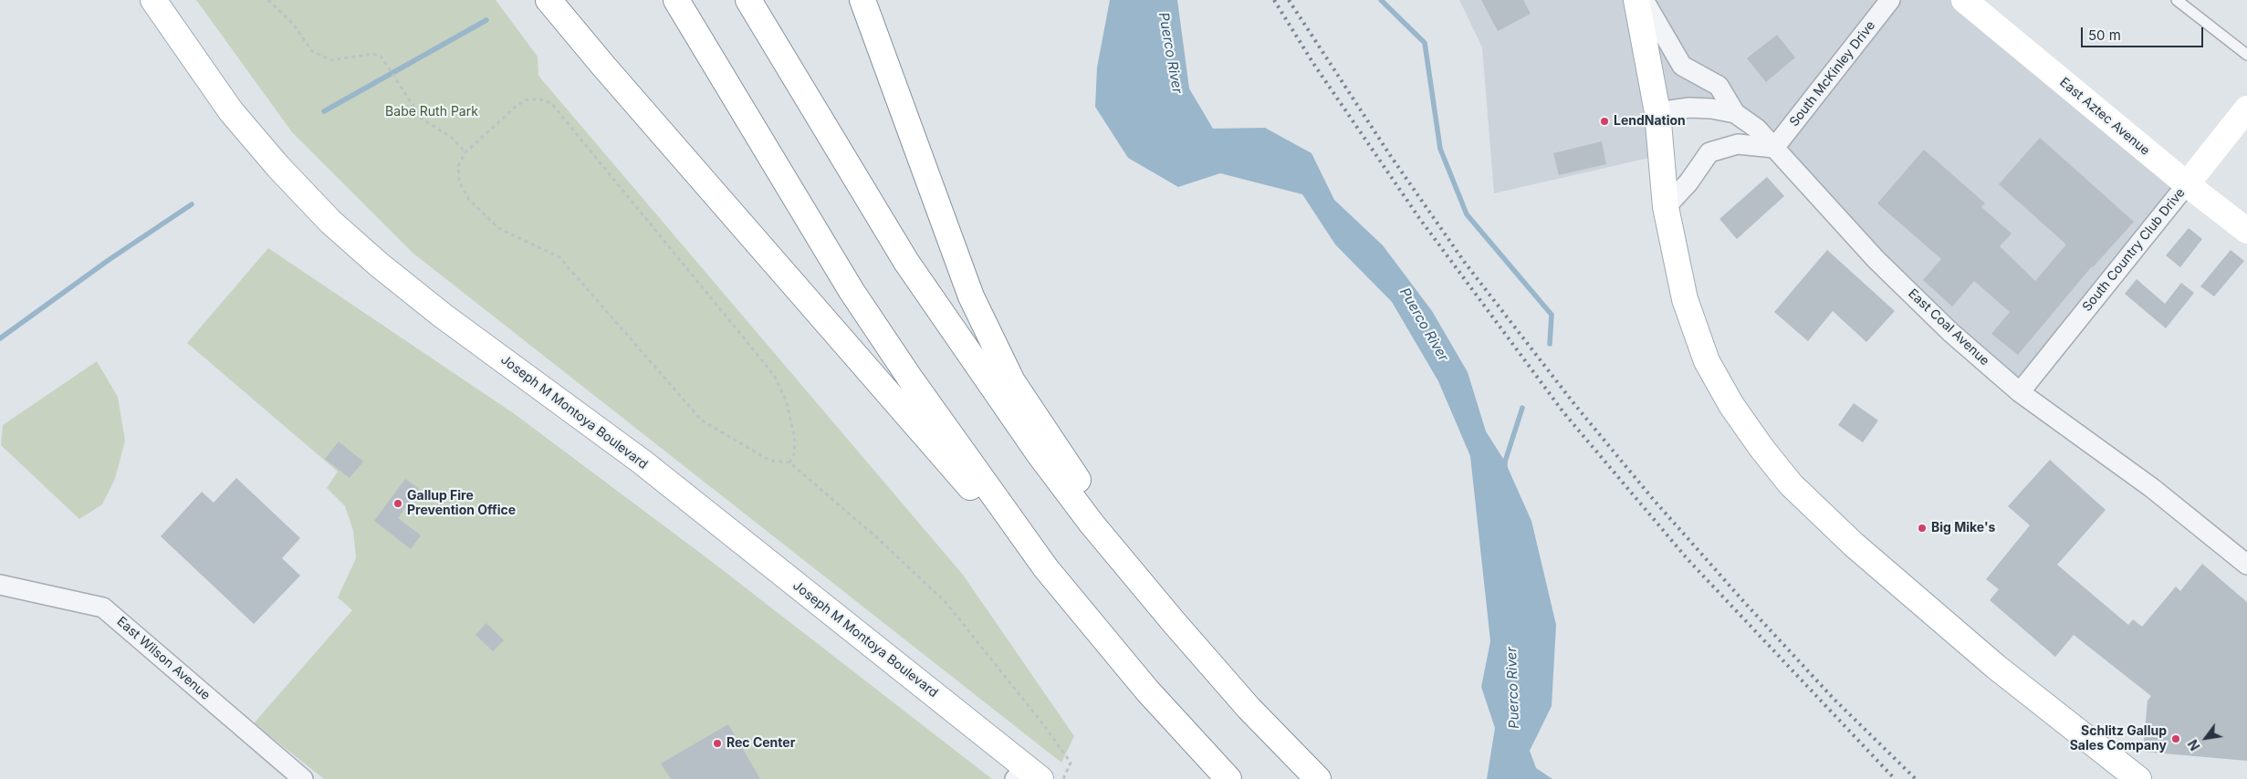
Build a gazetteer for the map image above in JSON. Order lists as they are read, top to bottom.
{
  "streets": {
    "main road": ["East Aztec Avenue", "South Country Club Drive", "Joseph M Montoya Boulevard"],
    "street": ["South McKinley Drive", "East Coal Avenue", "East Wilson Avenue"]
  },
  "crossings": [
    ["South McKinley Drive", "East Coal Avenue"],
    ["East Aztec Avenue", "South Country Club Drive"],
    ["South Country Club Drive", "East Coal Avenue"]
  ],
  "water": ["Puerco River"],
  "parks": ["Babe Ruth Park"],
  "places": [
    "LendNation",
    "Gallup Fire Prevention Office",
    "Big Mike's",
    "Schlitz Gallup Sales Company",
    "Rec Center"
  ],
  "scale_bar": "50 m",
  "north": "bottom left"
}
